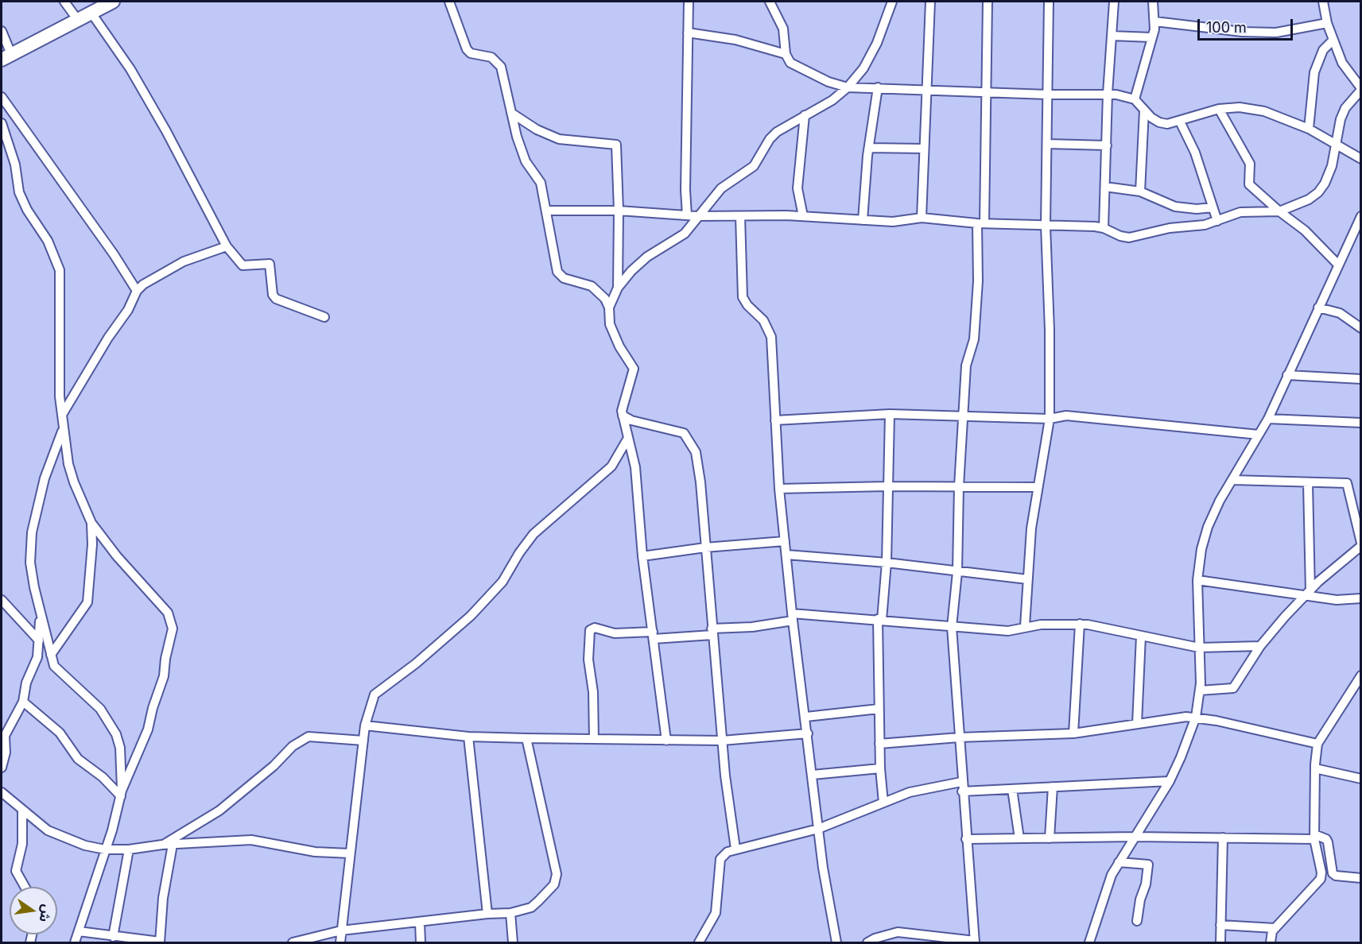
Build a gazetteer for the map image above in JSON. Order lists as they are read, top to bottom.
{
  "scale_bar": "100 m",
  "north": "right"
}
